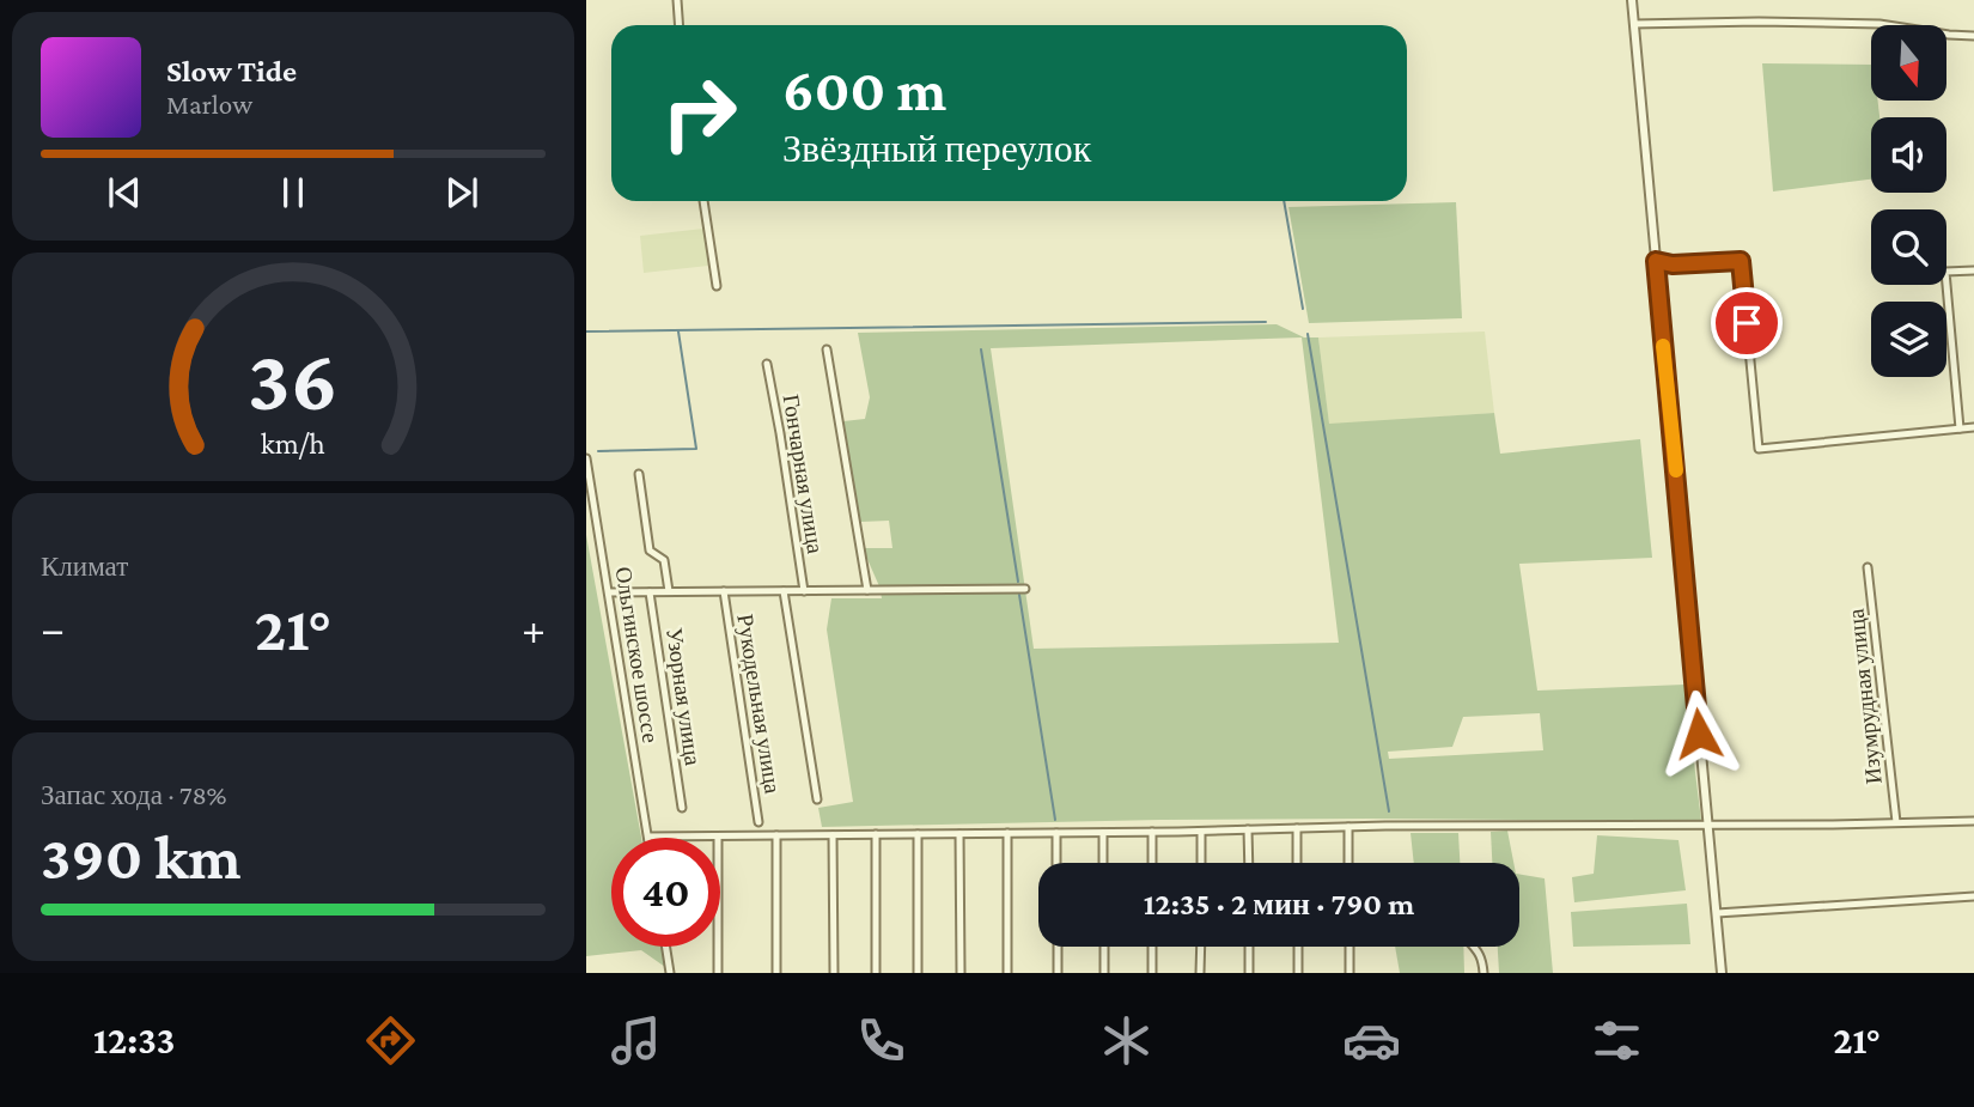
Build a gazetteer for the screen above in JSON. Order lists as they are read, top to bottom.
{
  "streets": {
    "street": [
      "Гончарная улица",
      "Ольгинское шоссе",
      "Узорная улица",
      "Изумрудная улица",
      "Рукодельная улица"
    ]
  },
  "north": "bottom",
  "page": {
    "turn": ["600 m", "Звёздный переулок"],
    "song": ["Slow Tide", "Marlow"],
    "tile": [
      "Климат",
      ["Запас хода · 78%", "390 km"]
    ],
    "heat": ["−", "21°", "+"],
    "limit": "40",
    "trip": "12:35 · 2 мин · 790 m",
    "tabs": ["12:33", "21°"],
    "gauge": ["36", "km/h"]
  }
}
